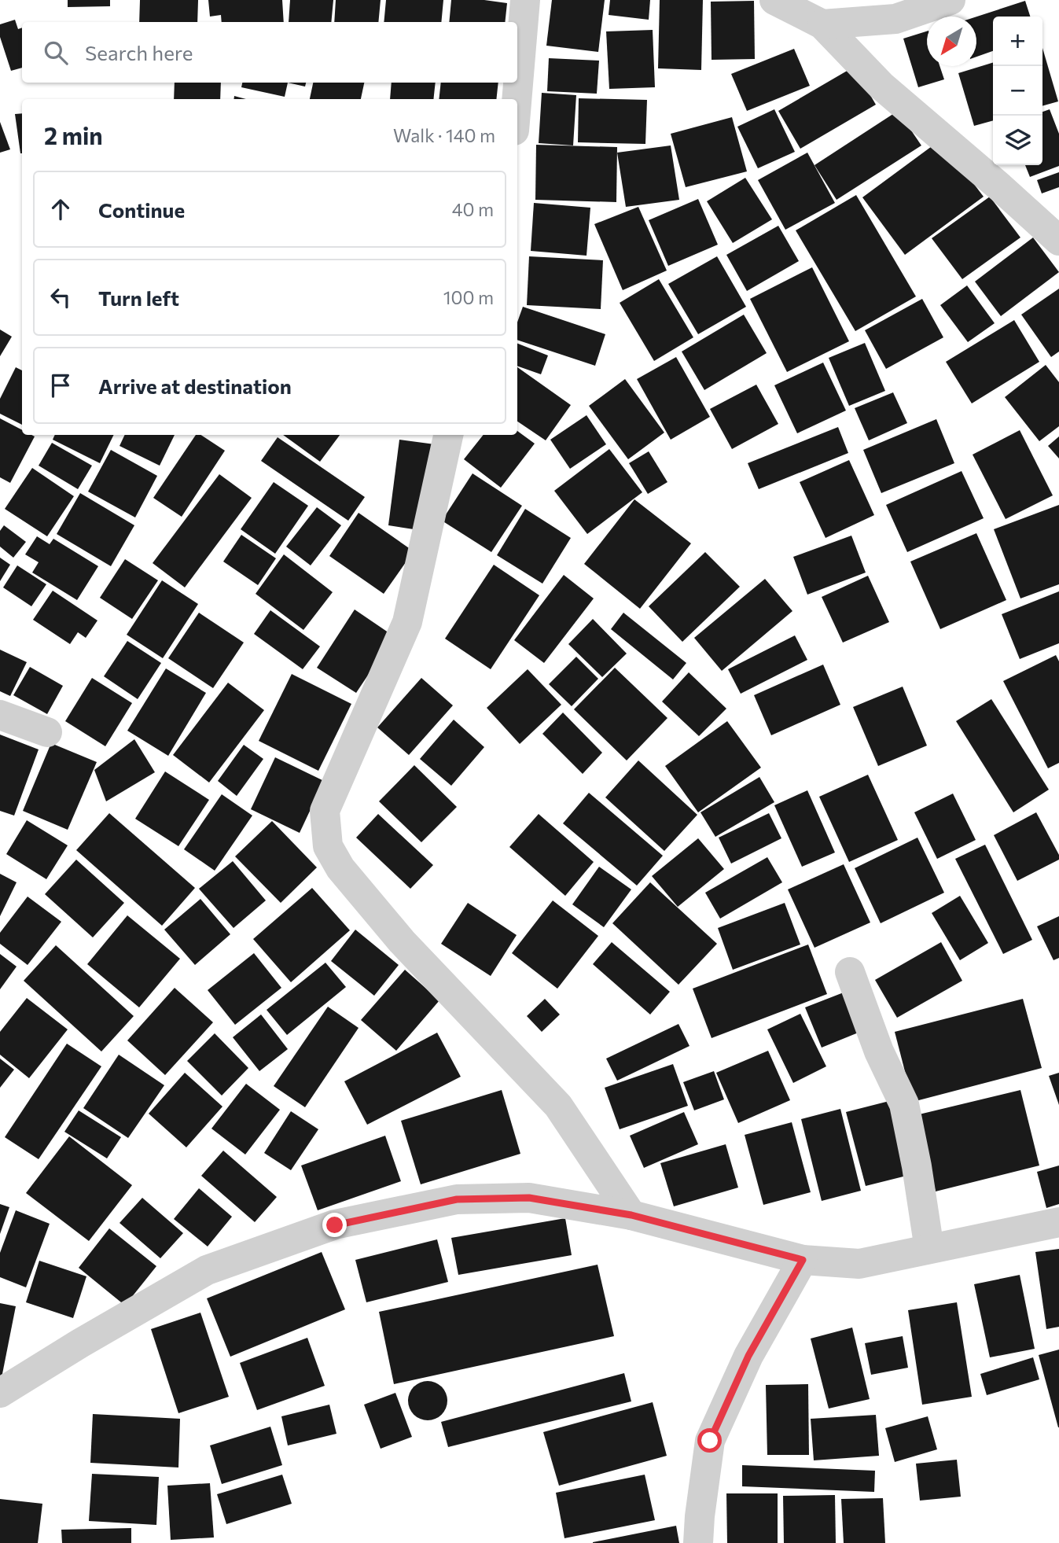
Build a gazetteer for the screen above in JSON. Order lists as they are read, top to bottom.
{
  "north": "bottom left",
  "page": {
    "map_buttons": ["+", "−"],
    "search": "Search here",
    "heading": ["2 min", "Walk · 140 m"],
    "list": [
      ["Continue", "40 m"],
      ["Turn left", "100 m"],
      "Arrive at destination"
    ]
  }
}
